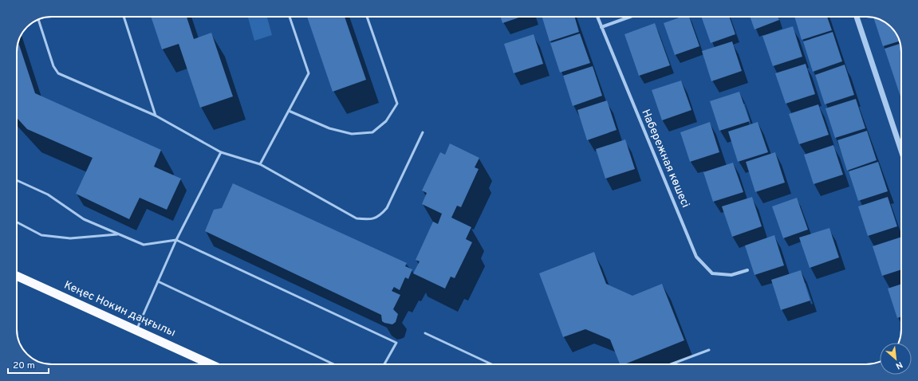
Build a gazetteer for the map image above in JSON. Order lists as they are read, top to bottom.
{
  "streets": {
    "highway": ["Кеңес Нокин даңғылы"],
    "street": ["Набережная көшесі"]
  },
  "scale_bar": "20 m",
  "north": "bottom right"
}
